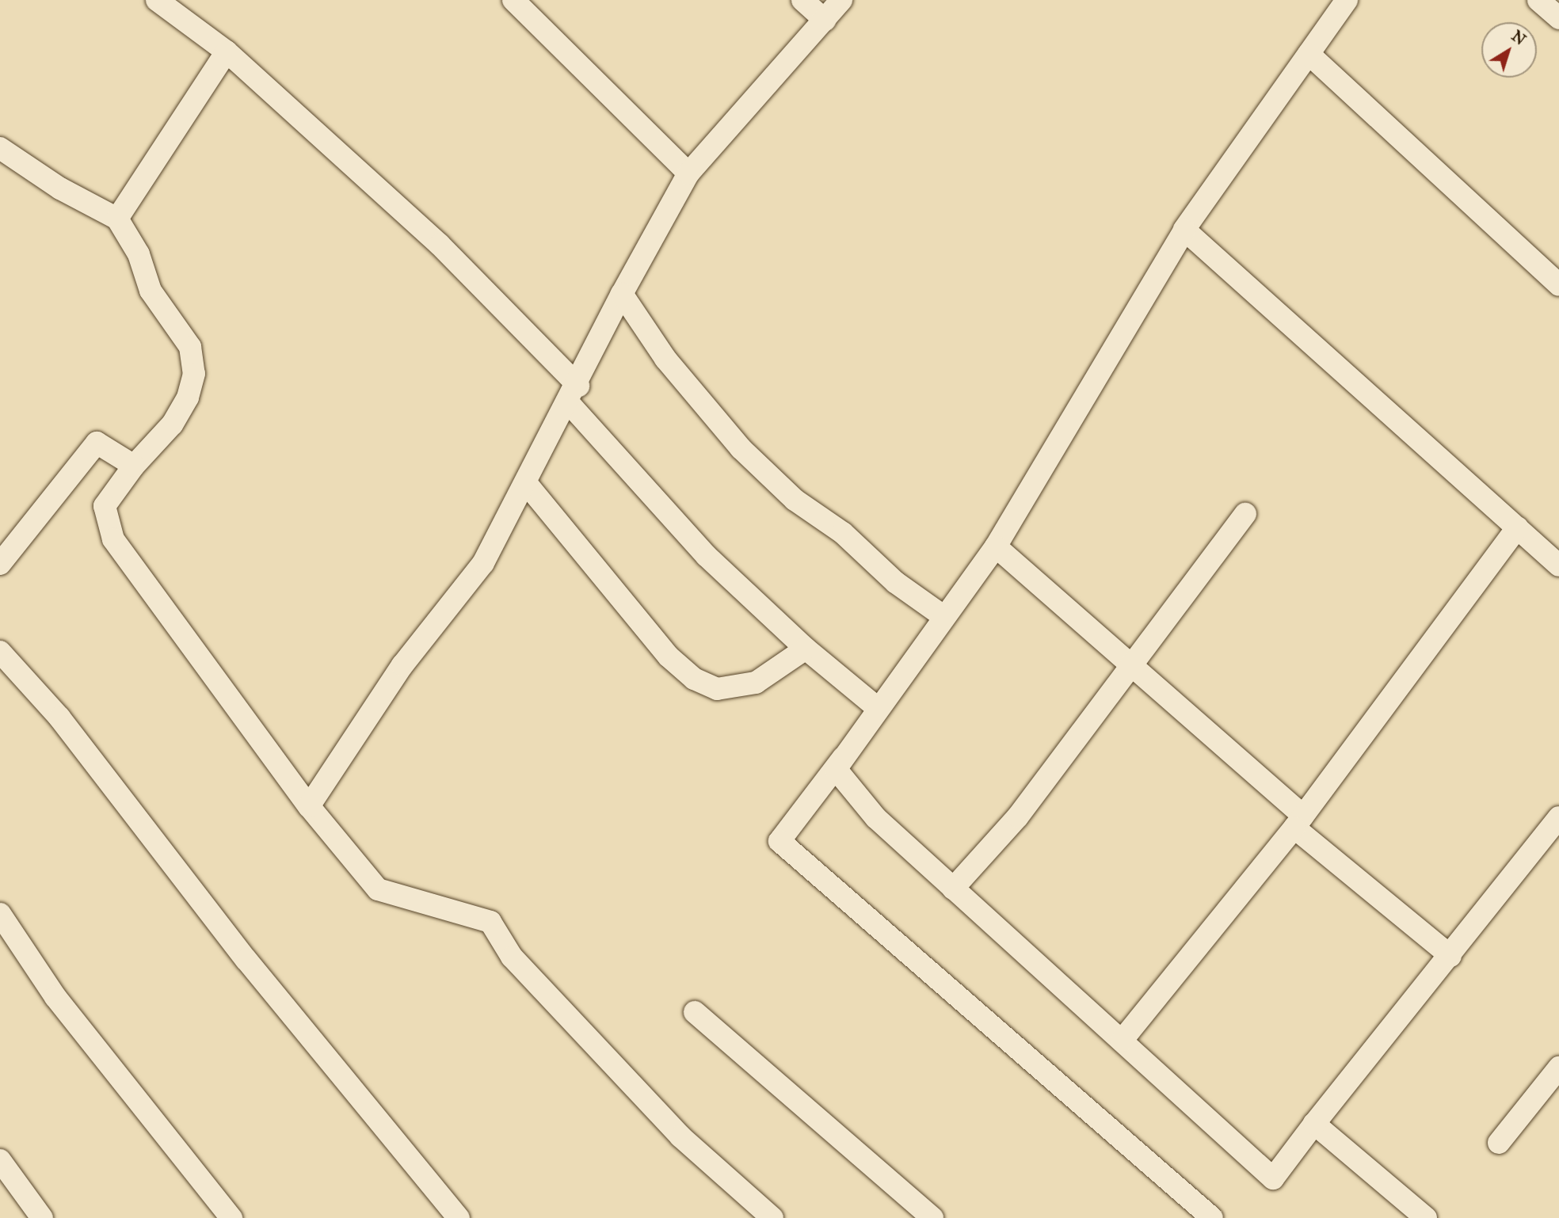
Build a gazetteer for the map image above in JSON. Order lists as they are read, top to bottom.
{
  "north": "top right"
}
